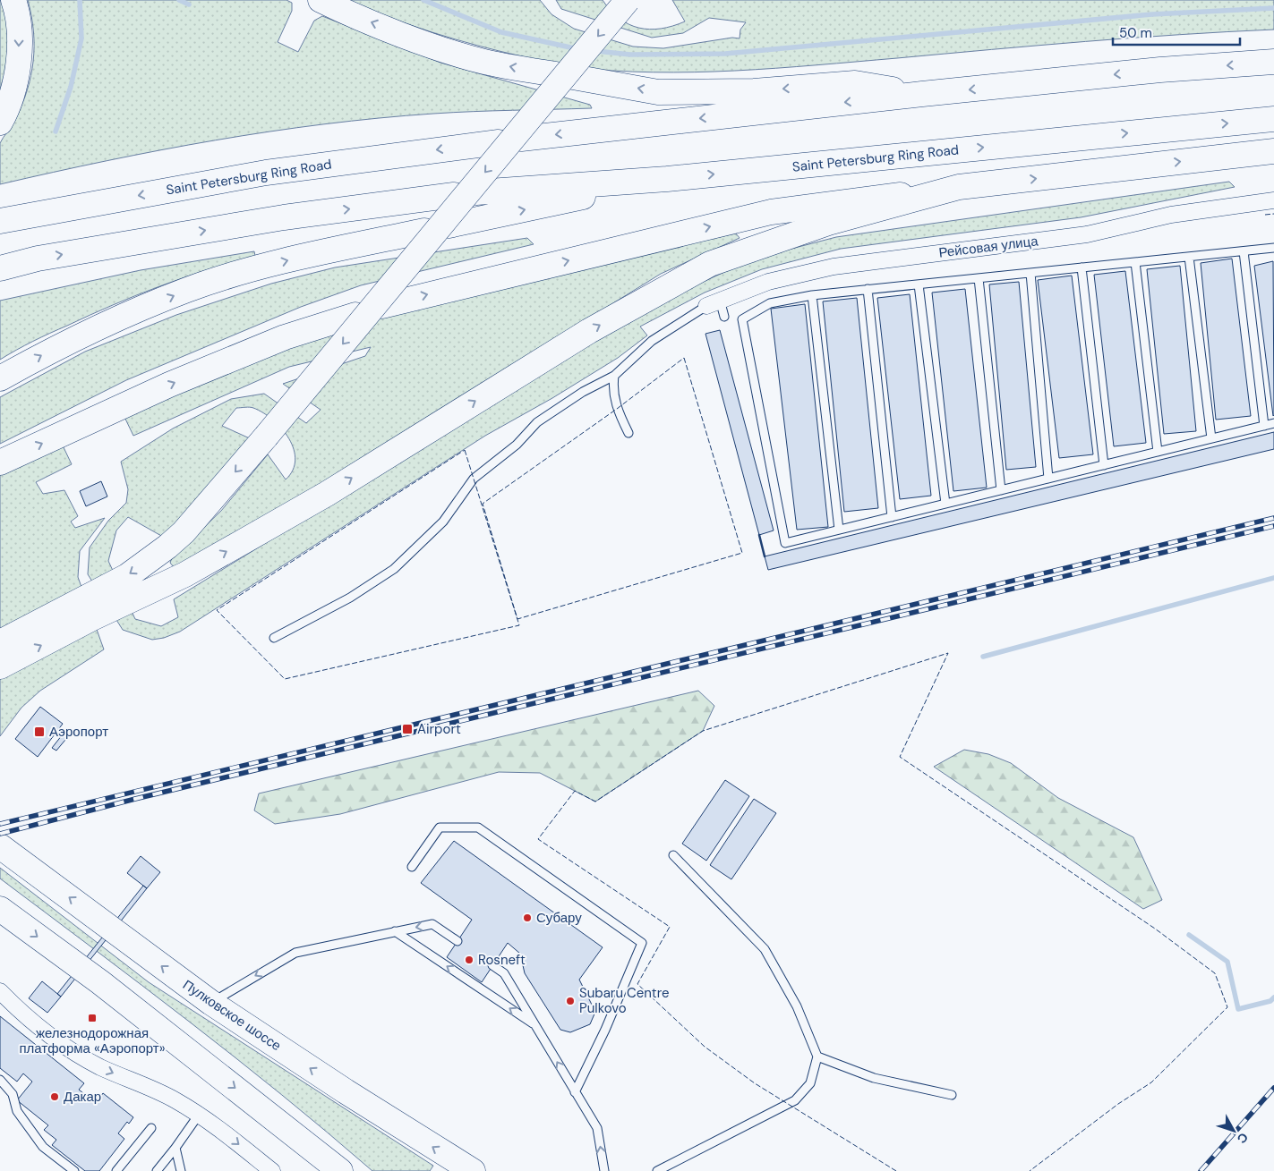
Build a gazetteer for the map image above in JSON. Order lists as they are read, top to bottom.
{
  "streets": {
    "main road": ["Saint Petersburg Ring Road", "Пулковское шоссе"],
    "street": ["Рейсовая улица"]
  },
  "places": {
    "transit": ["Airport", "Аэропорт", "железнодорожная платформа «Аэропорт»"],
    "other": [
      "Субару",
      "Rosneft",
      "Subaru Centre Pulkovo",
      "Дакар"
    ]
  },
  "scale_bar": "50 m",
  "north": "bottom right"
}
